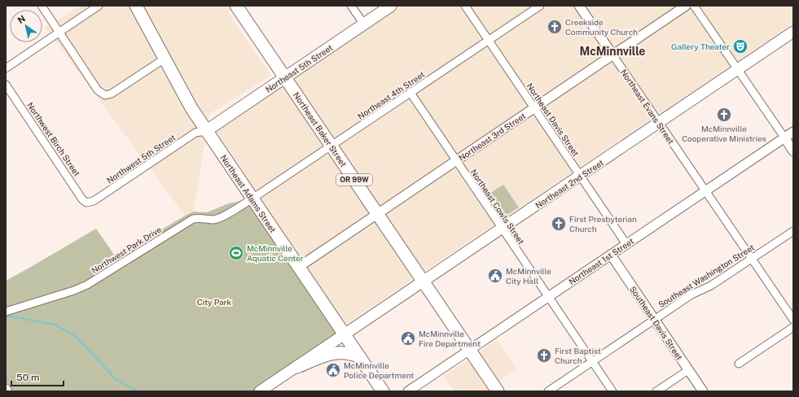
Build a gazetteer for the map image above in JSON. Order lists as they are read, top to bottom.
{
  "streets": {
    "highway": ["Northeast Baker Street", "OR 99W", "Northeast Adams Street"],
    "main road": ["Northeast 5th Street", "Northeast 2nd Street"],
    "street": [
      "Northeast 4th Street",
      "Northeast Evans Street",
      "Northeast Davis Street",
      "Northeast 3rd Street",
      "Northwest Birch Street",
      "Northwest 5th Street",
      "Northeast Cowls Street",
      "Northwest Park Drive",
      "Northeast 1st Street",
      "Southeast Washington Street",
      "Southeast Davis Street"
    ]
  },
  "crossings": [
    ["Northeast 5th Street", "Northeast Baker Street"],
    ["Northeast 5th Street", "Northwest 5th Street"],
    ["Northeast 5th Street", "Northeast Adams Street"],
    ["Northeast 4th Street", "Northeast Davis Street"],
    ["Northeast 4th Street", "Northeast Baker Street"],
    ["Northeast 4th Street", "Northeast Adams Street"],
    ["Northeast 4th Street", "Northeast Cowls Street"],
    ["Northeast 4th Street", "Northwest Park Drive"],
    ["Northeast Evans Street", "Northeast 3rd Street"],
    ["Northeast Evans Street", "Northeast 2nd Street"],
    ["Northeast Evans Street", "Northeast 1st Street"],
    ["Northeast Evans Street", "Southeast Washington Street"],
    ["Northeast Davis Street", "Northeast 3rd Street"],
    ["Northeast Davis Street", "Northeast 2nd Street"],
    ["Northeast Davis Street", "Northeast 1st Street"],
    ["Northeast Baker Street", "Northeast 3rd Street"],
    ["Northeast Baker Street", "OR 99W"],
    ["Northeast Baker Street", "Northeast 2nd Street"],
    ["Northeast Baker Street", "Northeast 1st Street"],
    ["Northeast 3rd Street", "Northeast Adams Street"],
    ["Northeast 3rd Street", "Northeast Cowls Street"],
    ["Northwest Birch Street", "Northwest 5th Street"],
    ["Northwest 5th Street", "Northeast Adams Street"],
    ["OR 99W", "Northeast 1st Street"],
    ["Northeast 2nd Street", "Northeast Adams Street"],
    ["Northeast 2nd Street", "Northeast Cowls Street"],
    ["Northeast Adams Street", "Northwest Park Drive"],
    ["Northeast Cowls Street", "Northeast 1st Street"],
    ["Northeast Cowls Street", "Southeast Washington Street"],
    ["Northeast 1st Street", "Southeast Davis Street"],
    ["Southeast Washington Street", "Southeast Davis Street"]
  ],
  "districts": ["McMinnville"],
  "parks": ["City Park"],
  "places": {
    "church": [
      "Creekside Community Church",
      "McMinnville Cooperative Ministries",
      "First Presbyterian Church",
      "First Baptist Church"
    ],
    "theatre": ["Gallery Theater"],
    "sports": ["McMinnville Aquatic Center"],
    "public building": ["McMinnville City Hall", "McMinnville Fire Department", "McMinnville Police Department"]
  },
  "scale_bar": "50 m",
  "north": "top left"
}
